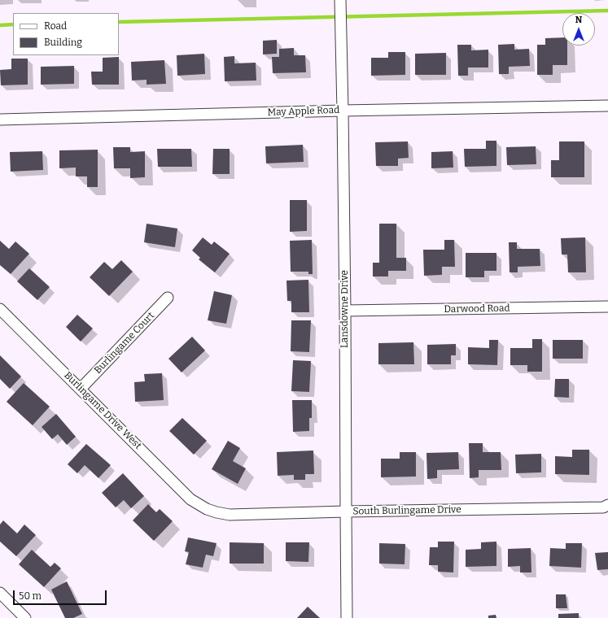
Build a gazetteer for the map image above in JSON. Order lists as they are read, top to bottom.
{
  "streets": {
    "street": [
      "May Apple Road",
      "Lansdowne Drive",
      "Darwood Road",
      "Burlingame Court",
      "Burlingame Drive West",
      "South Burlingame Drive"
    ]
  },
  "crossings": [
    ["May Apple Road", "Lansdowne Drive"],
    ["Lansdowne Drive", "Darwood Road"],
    ["Lansdowne Drive", "South Burlingame Drive"],
    ["Burlingame Court", "Burlingame Drive West"],
    ["Burlingame Drive West", "South Burlingame Drive"]
  ],
  "legend": ["Road", "Building"],
  "scale_bar": "50 m",
  "north": "top"
}
